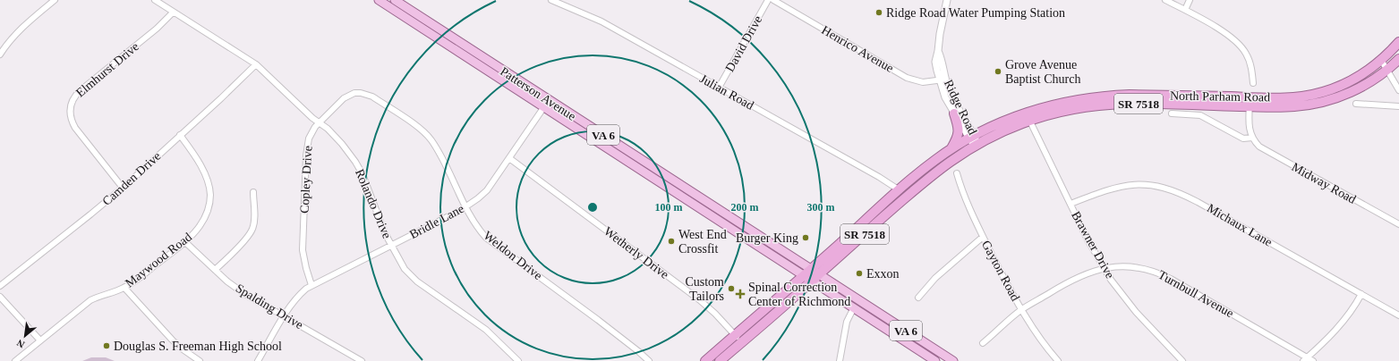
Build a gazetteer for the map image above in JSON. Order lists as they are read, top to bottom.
{
  "streets": {
    "highway": ["North Parham Road", "SR 7518"],
    "main road": ["Patterson Avenue", "VA 6"],
    "street": [
      "David Drive",
      "Henrico Avenue",
      "Elmhurst Drive",
      "Julian Road",
      "Ridge Road",
      "Camden Drive",
      "Copley Drive",
      "Midway Road",
      "Rolando Drive",
      "Bridle Lane",
      "Michaux Lane",
      "Brawner Drive",
      "Wetherly Drive",
      "Weldon Drive",
      "Maywood Road",
      "Gayton Road",
      "Turnbull Avenue",
      "Spalding Drive"
    ]
  },
  "crossings": [
    ["David Drive", "Julian Road"],
    ["Henrico Avenue", "Ridge Road"],
    ["Elmhurst Drive", "Camden Drive"],
    ["Elmhurst Drive", "Rolando Drive"],
    ["Julian Road", "North Parham Road"],
    ["Patterson Avenue", "North Parham Road"],
    ["Patterson Avenue", "Bridle Lane"],
    ["North Parham Road", "Ridge Road"],
    ["North Parham Road", "Brawner Drive"],
    ["North Parham Road", "Wetherly Drive"],
    ["Camden Drive", "Rolando Drive"],
    ["Camden Drive", "Maywood Road"],
    ["Copley Drive", "Rolando Drive"],
    ["Copley Drive", "Bridle Lane"],
    ["Copley Drive", "Weldon Drive"],
    ["Rolando Drive", "Bridle Lane"],
    ["Bridle Lane", "Wetherly Drive"],
    ["Bridle Lane", "Weldon Drive"],
    ["Bridle Lane", "Spalding Drive"],
    ["Michaux Lane", "Brawner Drive"],
    ["Brawner Drive", "Turnbull Avenue"],
    ["Maywood Road", "Spalding Drive"],
    ["Gayton Road", "Turnbull Avenue"]
  ],
  "places": {
    "other": [
      "Ridge Road Water Pumping Station",
      "Grove Avenue Baptist Church",
      "Burger King",
      "West End Crossfit",
      "Exxon",
      "Custom Tailors",
      "Douglas S. Freeman High School"
    ],
    "health": ["Spinal Correction Center of Richmond"]
  },
  "north": "bottom left",
  "rings": ["100 m", "200 m", "300 m"]
}
